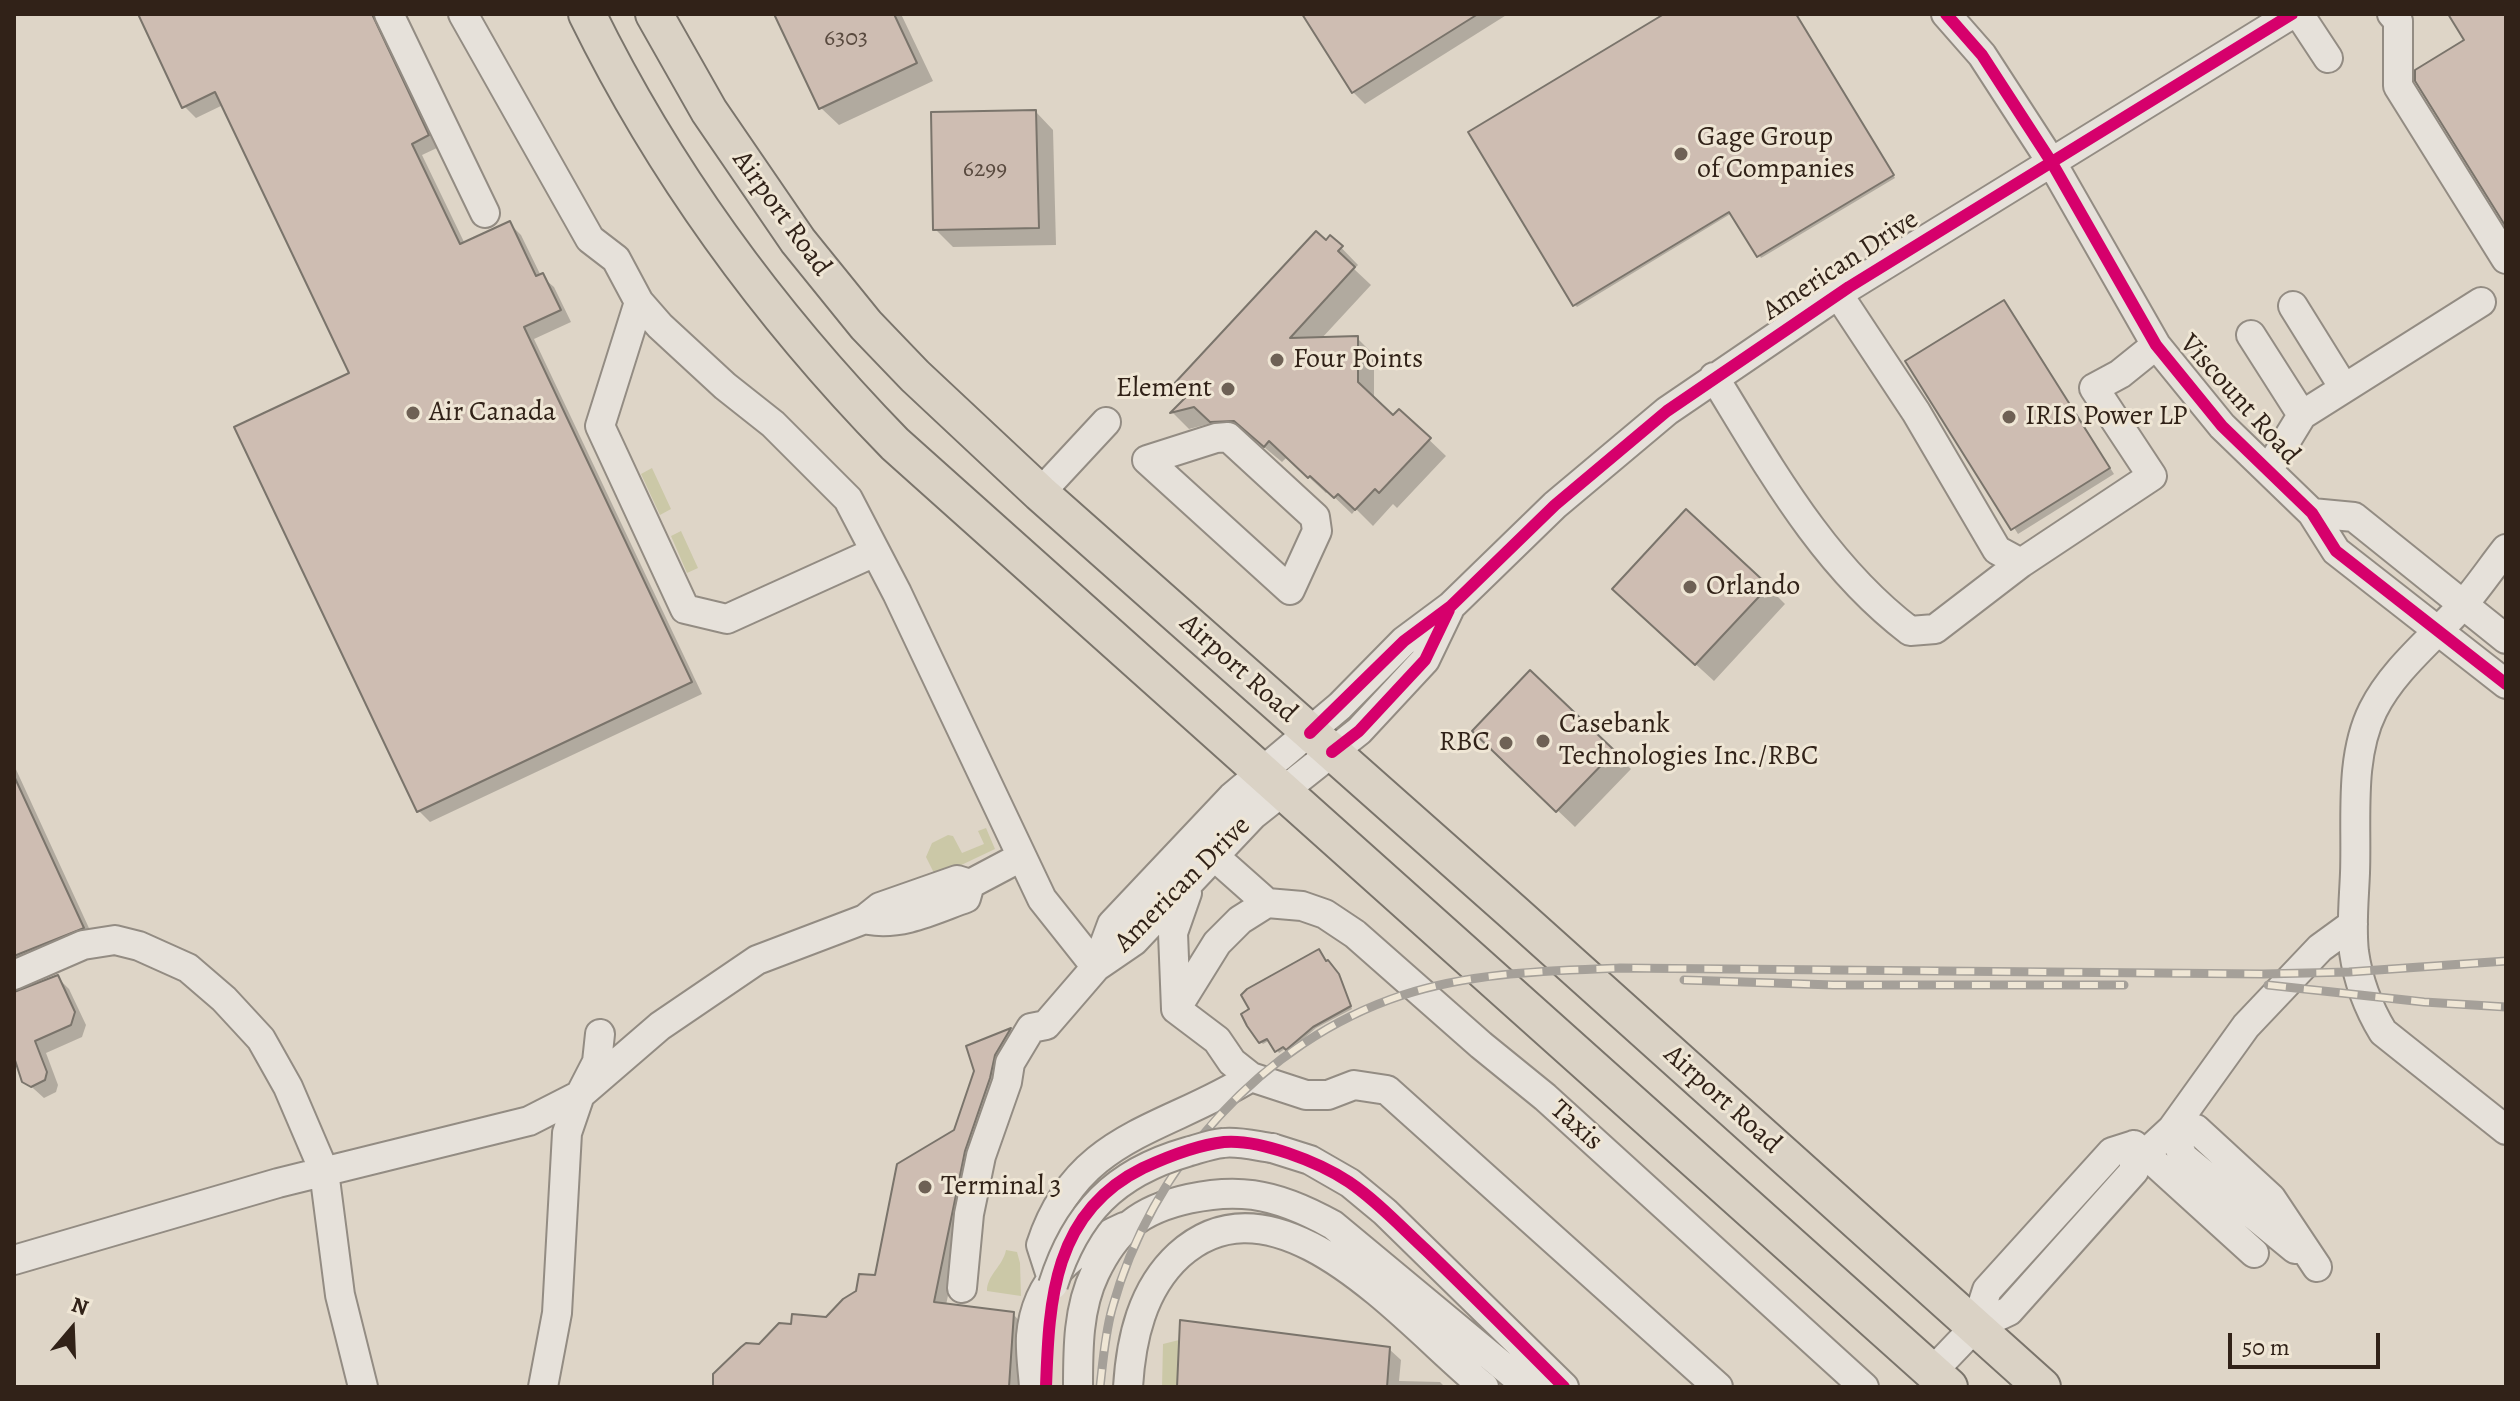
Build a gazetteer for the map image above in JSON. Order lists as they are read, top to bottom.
{
  "streets": {
    "main road": ["Airport Road"],
    "street": ["American Drive", "Viscount Road", "Taxis"]
  },
  "crossings": [
    ["Airport Road", "American Drive"],
    ["American Drive", "Viscount Road"]
  ],
  "places": [
    "Gage Group of Companies",
    "Four Points",
    "Element",
    "Air Canada",
    "IRIS Power LP",
    "Orlando",
    "Casebank Technologies Inc./RBC",
    "RBC",
    "Terminal 3"
  ],
  "house_numbers": ["6303", "6299"],
  "scale_bar": "50 m",
  "north": "top"
}
